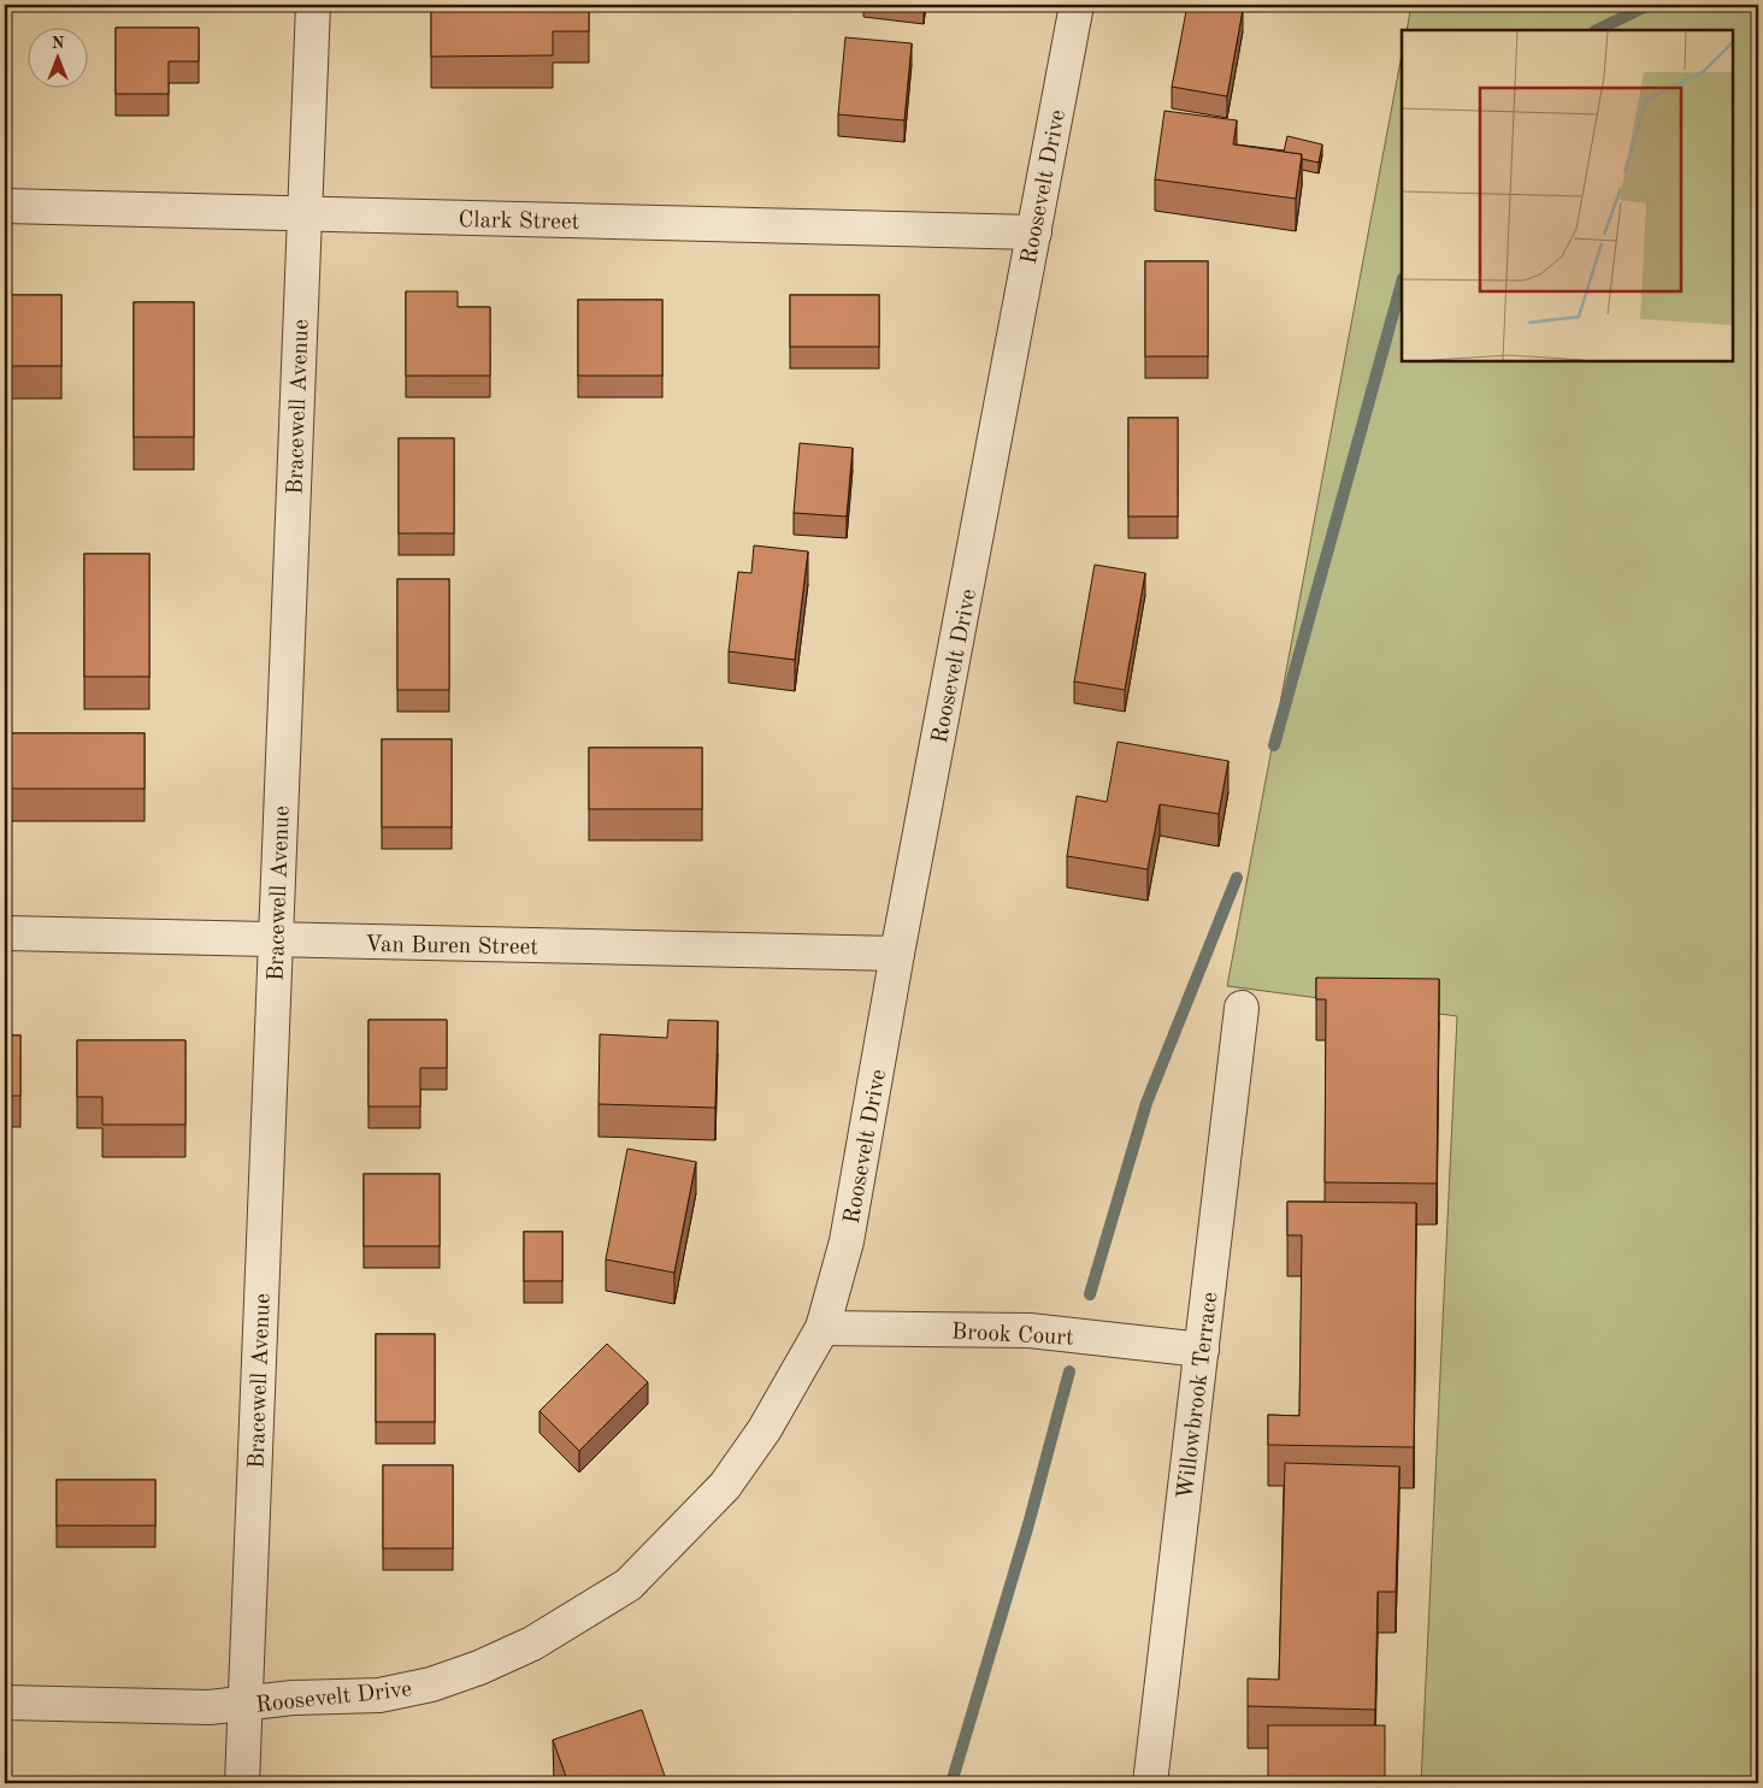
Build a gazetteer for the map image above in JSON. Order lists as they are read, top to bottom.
{
  "streets": {
    "street": [
      "Roosevelt Drive",
      "Clark Street",
      "Bracewell Avenue",
      "Van Buren Street",
      "Brook Court",
      "Willowbrook Terrace"
    ]
  },
  "crossings": [
    ["Roosevelt Drive", "Clark Street"],
    ["Roosevelt Drive", "Bracewell Avenue"],
    ["Roosevelt Drive", "Van Buren Street"],
    ["Roosevelt Drive", "Brook Court"],
    ["Clark Street", "Bracewell Avenue"],
    ["Bracewell Avenue", "Van Buren Street"],
    ["Brook Court", "Willowbrook Terrace"]
  ],
  "north": "top"
}
